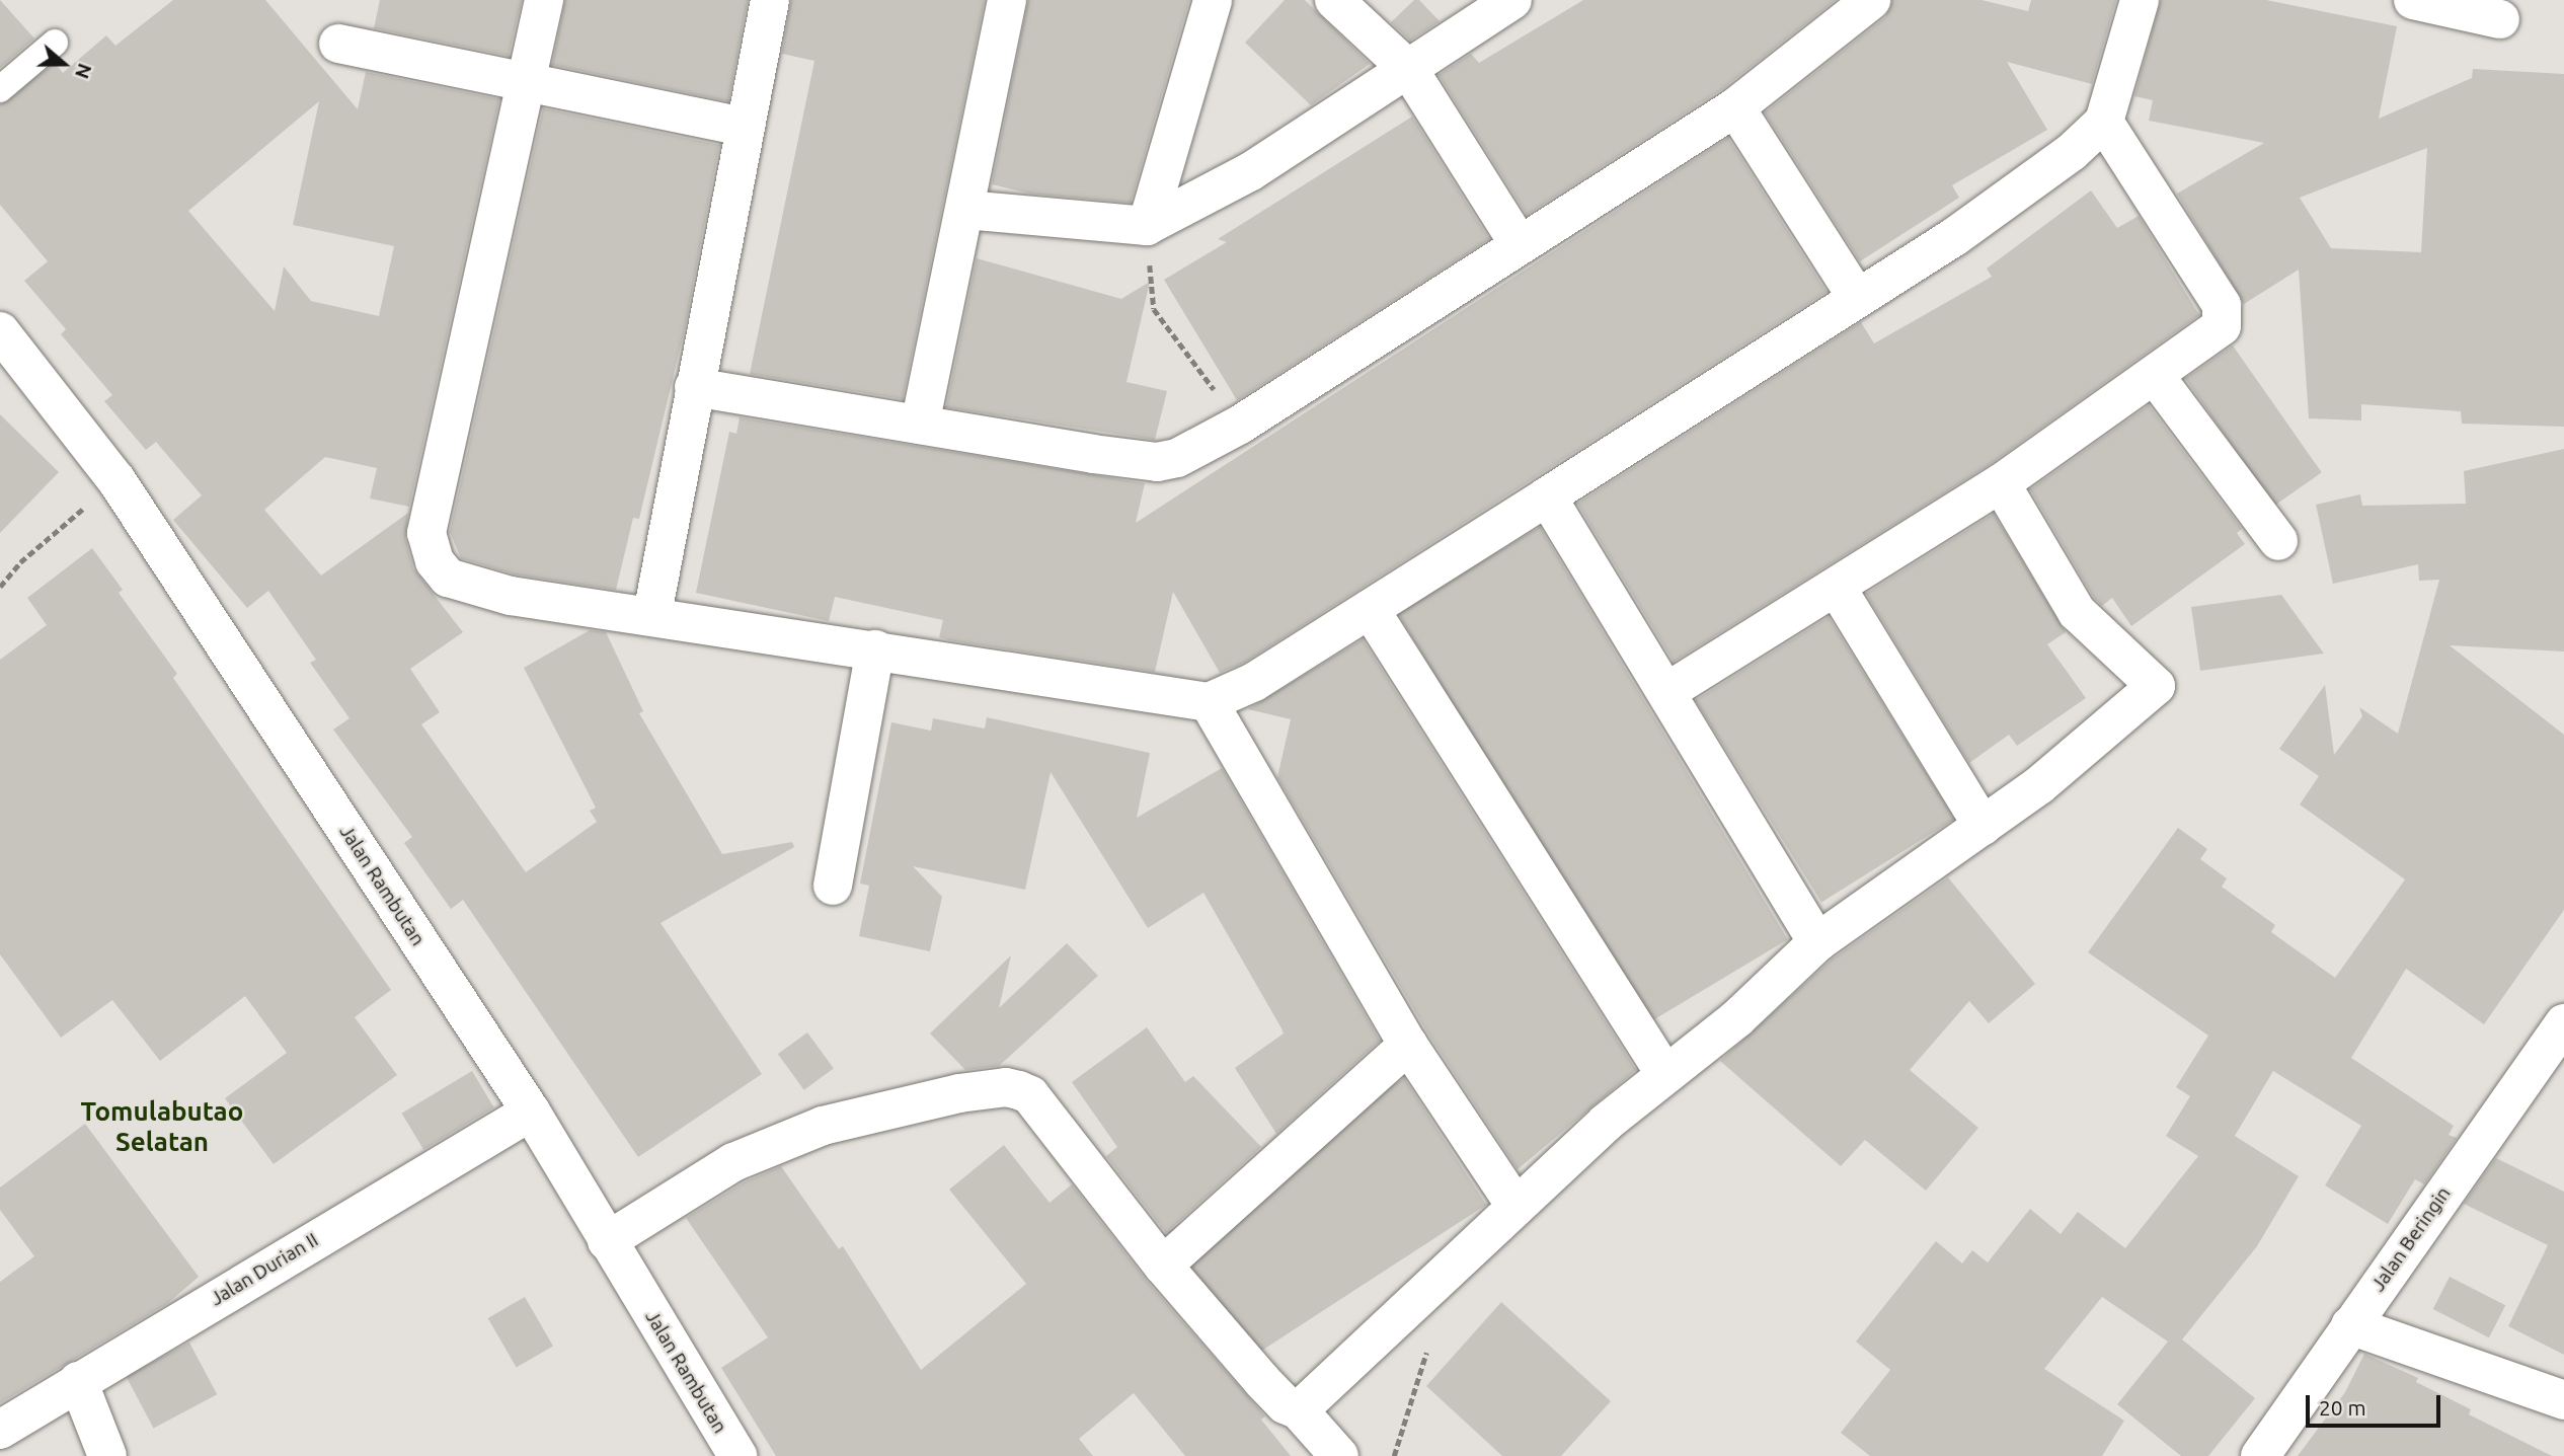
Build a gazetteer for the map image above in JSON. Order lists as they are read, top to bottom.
{
  "streets": {
    "street": ["Jalan Rambutan", "Jalan Beringin", "Jalan Durian II"]
  },
  "crossings": [
    ["Jalan Rambutan", "Jalan Durian II"]
  ],
  "districts": ["Tomulabutao Selatan"],
  "scale_bar": "20 m",
  "north": "right"
}
